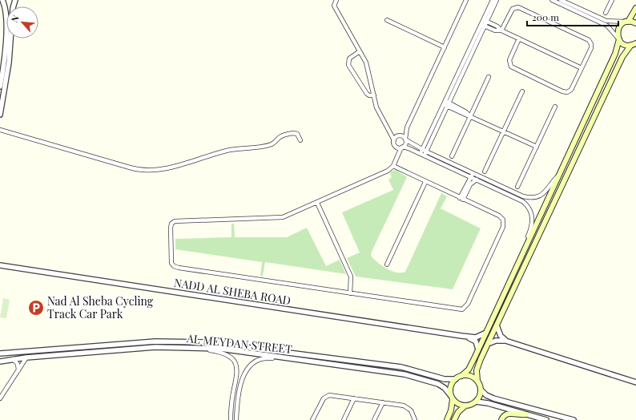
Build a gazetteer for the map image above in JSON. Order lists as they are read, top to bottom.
{
  "streets": {
    "street": ["NADD AL SHEBA ROAD", "AL MEYDAN STREET"]
  },
  "places": {
    "parking": ["Nad Al Sheba Cycling Track Car Park"]
  },
  "scale_bar": "200 m",
  "north": "top left"
}
